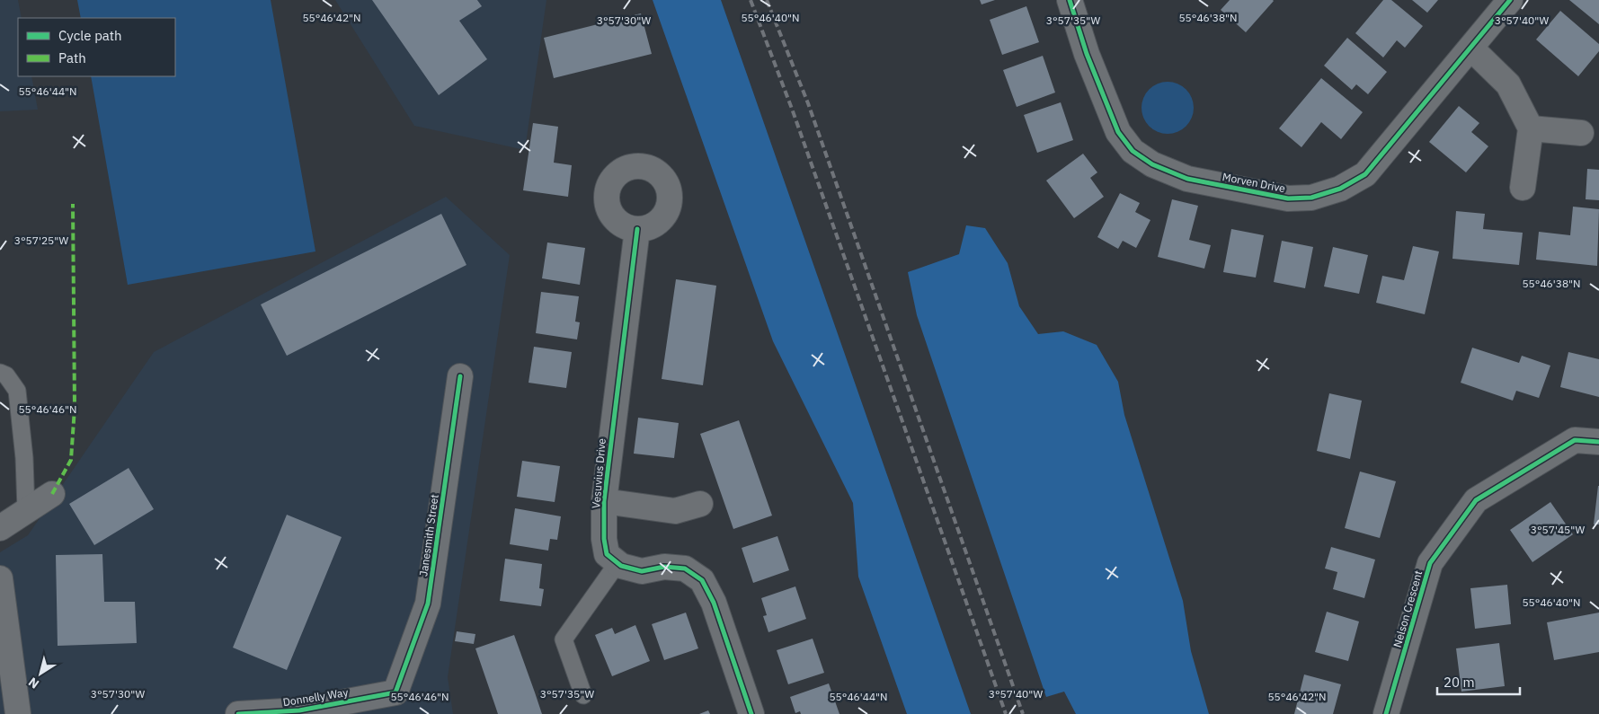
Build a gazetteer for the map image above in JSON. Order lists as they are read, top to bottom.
{
  "streets": {
    "street": [
      "Morven Drive",
      "Vesuvius Drive",
      "Janesmith Street",
      "Nelson Crescent",
      "Donnelly Way"
    ]
  },
  "crossings": [
    ["Janesmith Street", "Donnelly Way"]
  ],
  "legend": ["Cycle path", "Path"],
  "scale_bar": "20 m",
  "north": "bottom left",
  "coordinates": [
    "55°46'42\"N",
    "55°46'40\"N",
    "55°46'38\"N",
    "3°57'30\"W",
    "3°57'35\"W",
    "3°57'40\"W",
    "55°46'44\"N",
    "3°57'25\"W",
    "55°46'46\"N",
    "3°57'45\"W"
  ]
}
